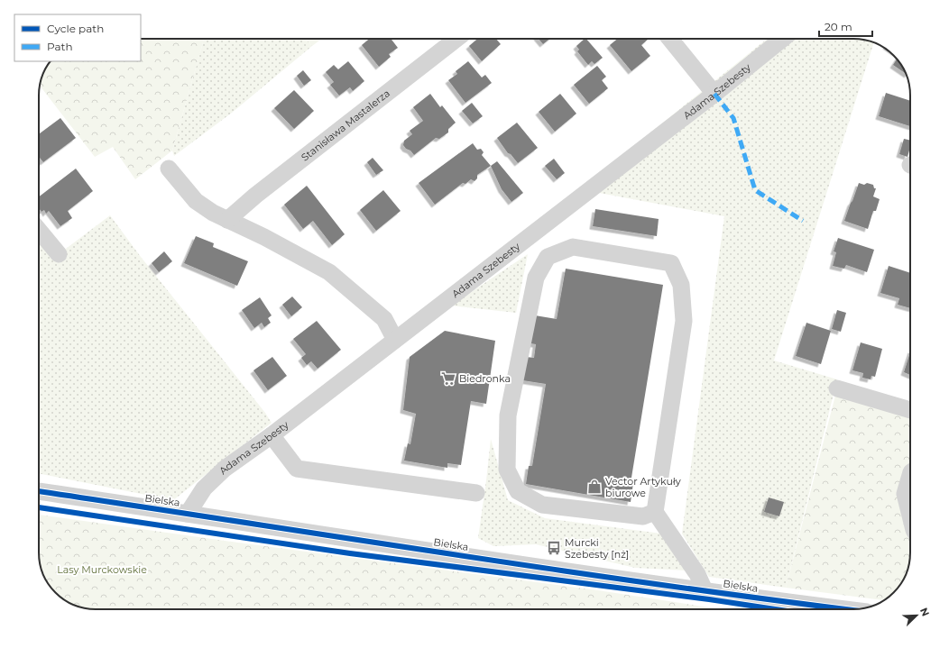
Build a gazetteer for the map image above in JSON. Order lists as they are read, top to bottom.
{
  "streets": {
    "street": ["Adama Szebesty", "Stanisława Mastalerza", "Bielska"]
  },
  "crossings": [
    ["Adama Szebesty", "Bielska"]
  ],
  "parks": ["Lasy Murckowskie"],
  "places": {
    "supermarket": ["Biedronka"],
    "shop": ["Vector Artykuły biurowe"],
    "bus stop": ["Murcki Szebesty [nż]"]
  },
  "legend": ["Cycle path", "Path"],
  "scale_bar": "20 m",
  "north": "top right"
}
